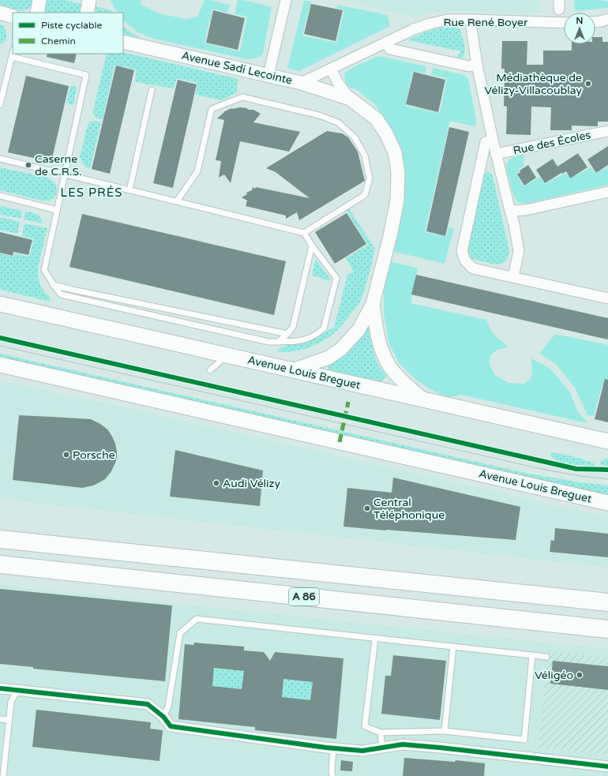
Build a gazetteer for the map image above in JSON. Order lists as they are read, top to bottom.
{
  "streets": {
    "highway": ["A 86"],
    "main road": ["Avenue Louis Breguet"],
    "street": ["Rue René Boyer", "Avenue Sadi Lecointe", "Rue des Écoles"]
  },
  "crossings": [
    ["Rue René Boyer", "Avenue Sadi Lecointe"],
    ["Avenue Sadi Lecointe", "Avenue Louis Breguet"]
  ],
  "districts": ["LES PRÉS"],
  "places": [
    "Médiathèque de Vélizy-Villacoublay",
    "Caserne de C.R.S.",
    "Porsche",
    "Audi Vélizy",
    "Central Téléphonique",
    "Véligéo"
  ],
  "legend": ["Piste cyclable", "Chemin"],
  "north": "top"
}
